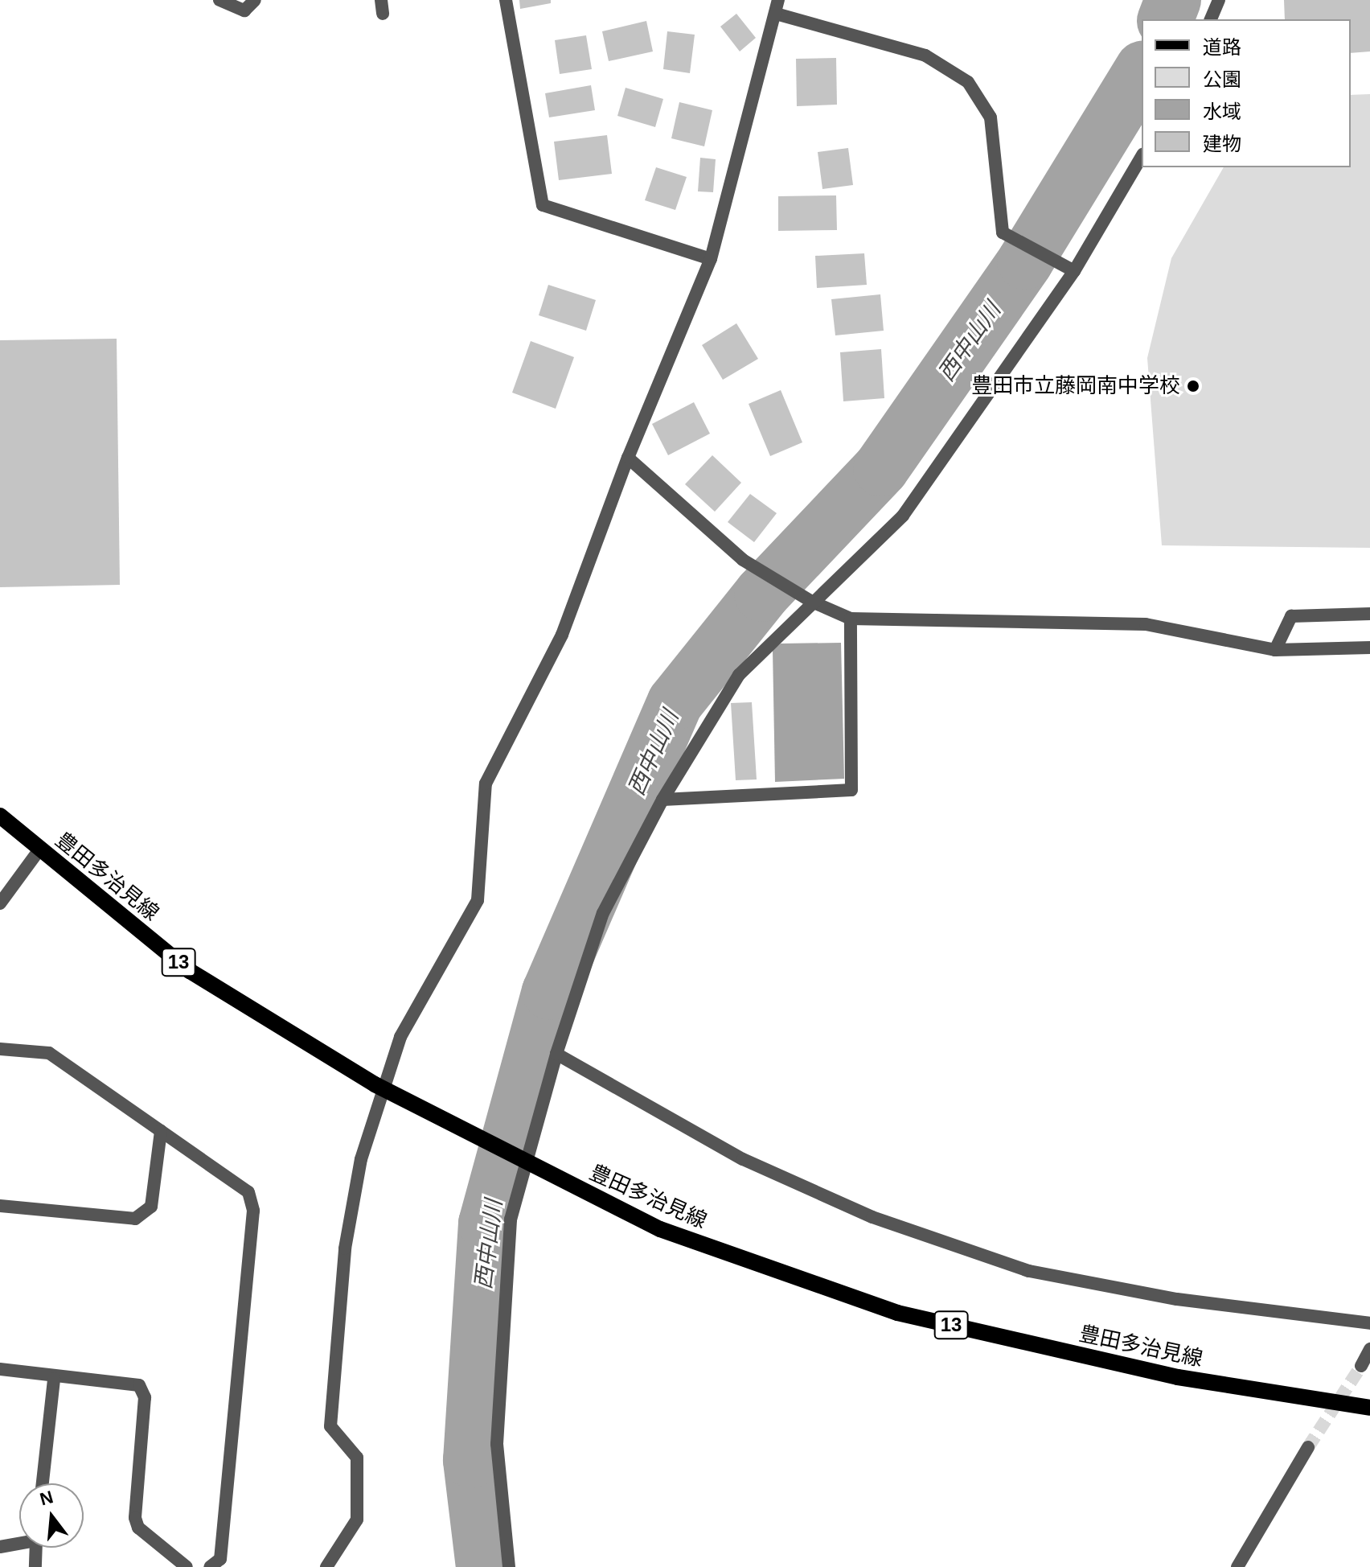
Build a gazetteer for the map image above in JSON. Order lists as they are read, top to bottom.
{
  "streets": {
    "main road": ["豊田多治見線", "13"]
  },
  "water": ["西中山川"],
  "places": ["豊田市立藤岡南中学校"],
  "legend": [
    "道路",
    "公園",
    "水域",
    "建物"
  ],
  "north": "top"
}
